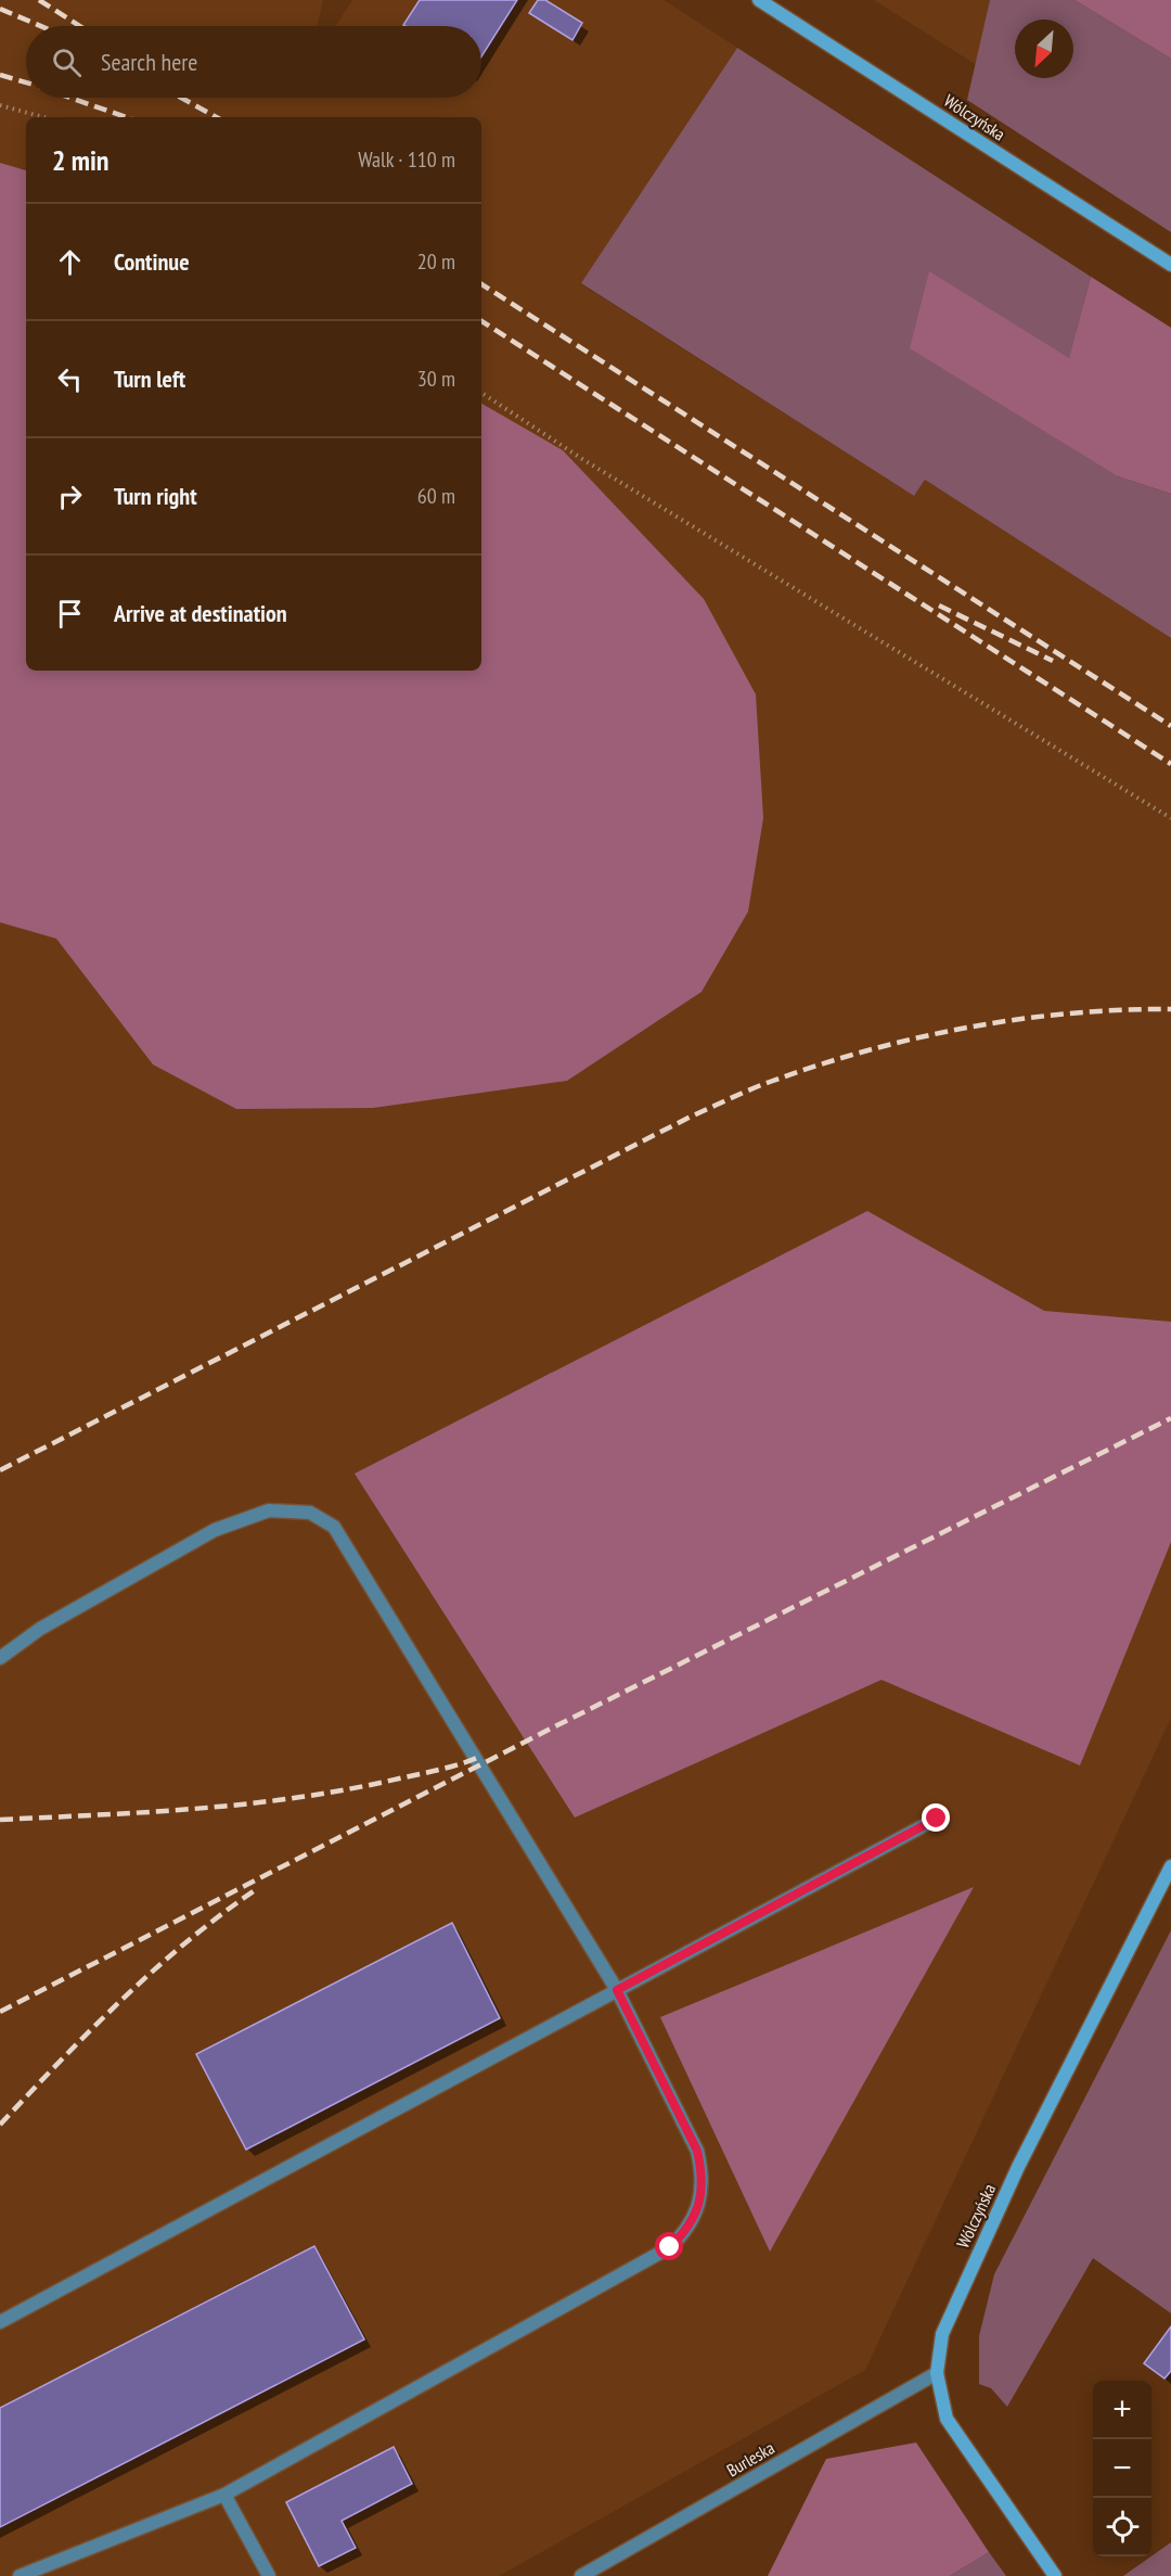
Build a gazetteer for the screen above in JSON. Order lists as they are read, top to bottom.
{
  "streets": {
    "street": ["Wólczyńska"],
    "lane": ["Burleska"]
  },
  "crossings": [
    ["Wólczyńska", "Burleska"]
  ],
  "north": "bottom left",
  "page": {
    "search": "Search here",
    "heading": ["2 min", "Walk · 110 m"],
    "list": [
      ["Continue", "20 m"],
      ["Turn left", "30 m"],
      ["Turn right", "60 m"],
      "Arrive at destination"
    ],
    "map_buttons": ["+", "−"]
  }
}
